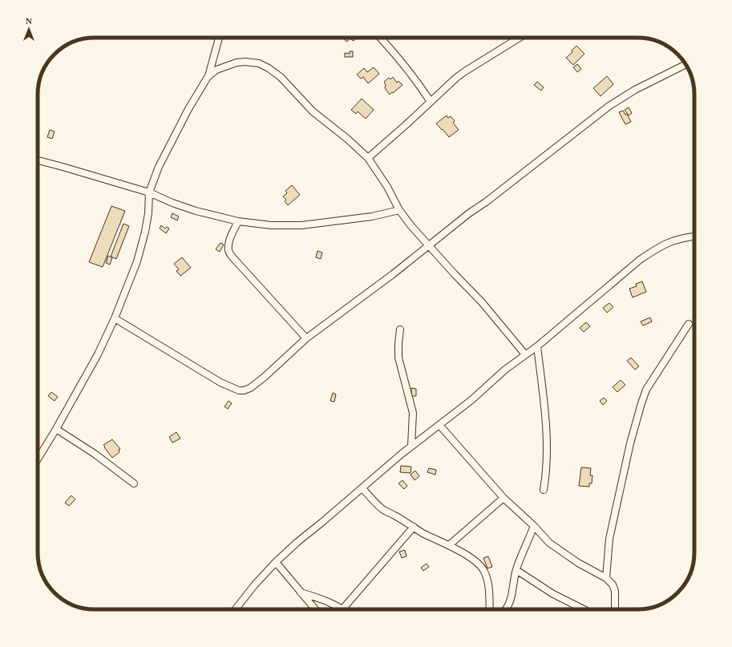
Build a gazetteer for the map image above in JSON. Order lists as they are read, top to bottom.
{
  "north": "top"
}
